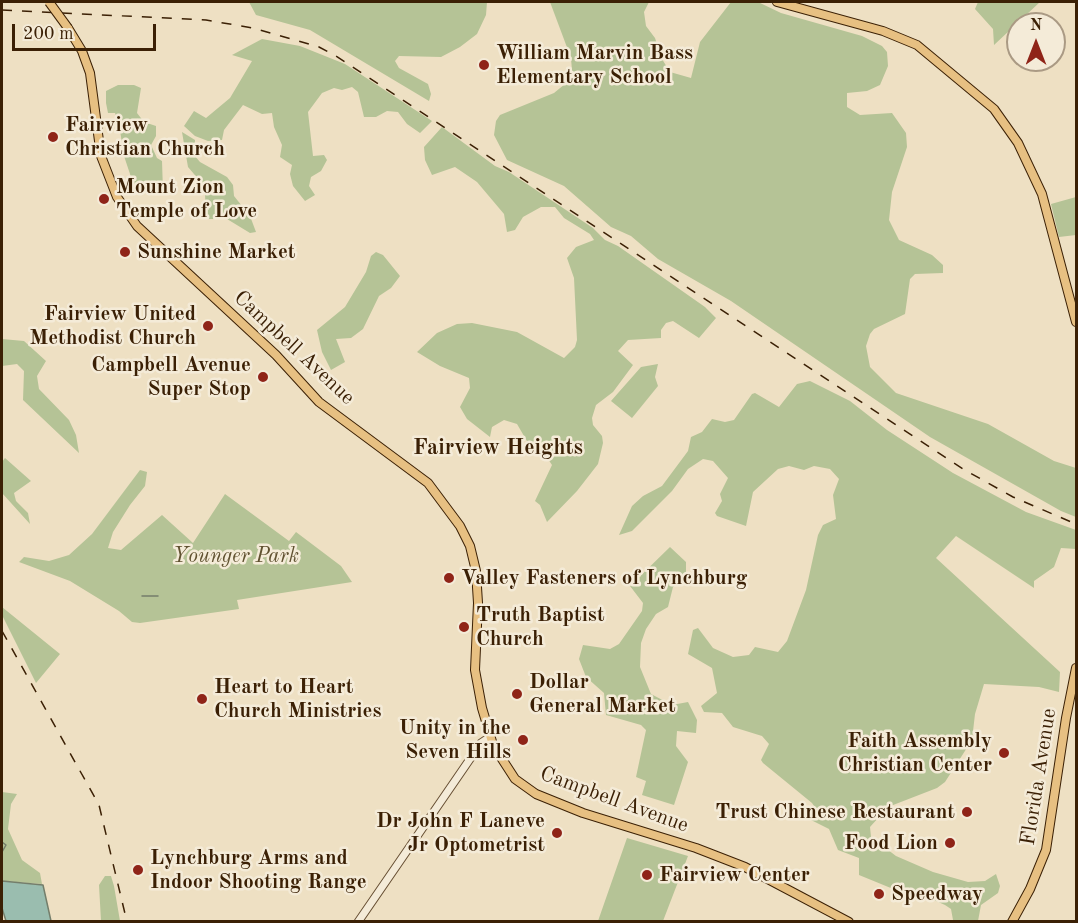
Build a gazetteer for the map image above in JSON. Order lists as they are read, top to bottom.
{
  "streets": {
    "main road": ["Campbell Avenue", "Florida Avenue"]
  },
  "districts": ["Fairview Heights"],
  "parks": ["Younger Park"],
  "places": [
    "William Marvin Bass Elementary School",
    "Fairview Christian Church",
    "Mount Zion Temple of Love",
    "Sunshine Market",
    "Fairview United Methodist Church",
    "Campbell Avenue Super Stop",
    "Valley Fasteners of Lynchburg",
    "Truth Baptist Church",
    "Dollar General Market",
    "Heart to Heart Church Ministries",
    "Unity in the Seven Hills",
    "Faith Assembly Christian Center",
    "Trust Chinese Restaurant",
    "Dr John F Laneve Jr Optometrist",
    "Food Lion",
    "Lynchburg Arms and Indoor Shooting Range",
    "Fairview Center",
    "Speedway"
  ],
  "scale_bar": "200 m",
  "north": "top"
}
